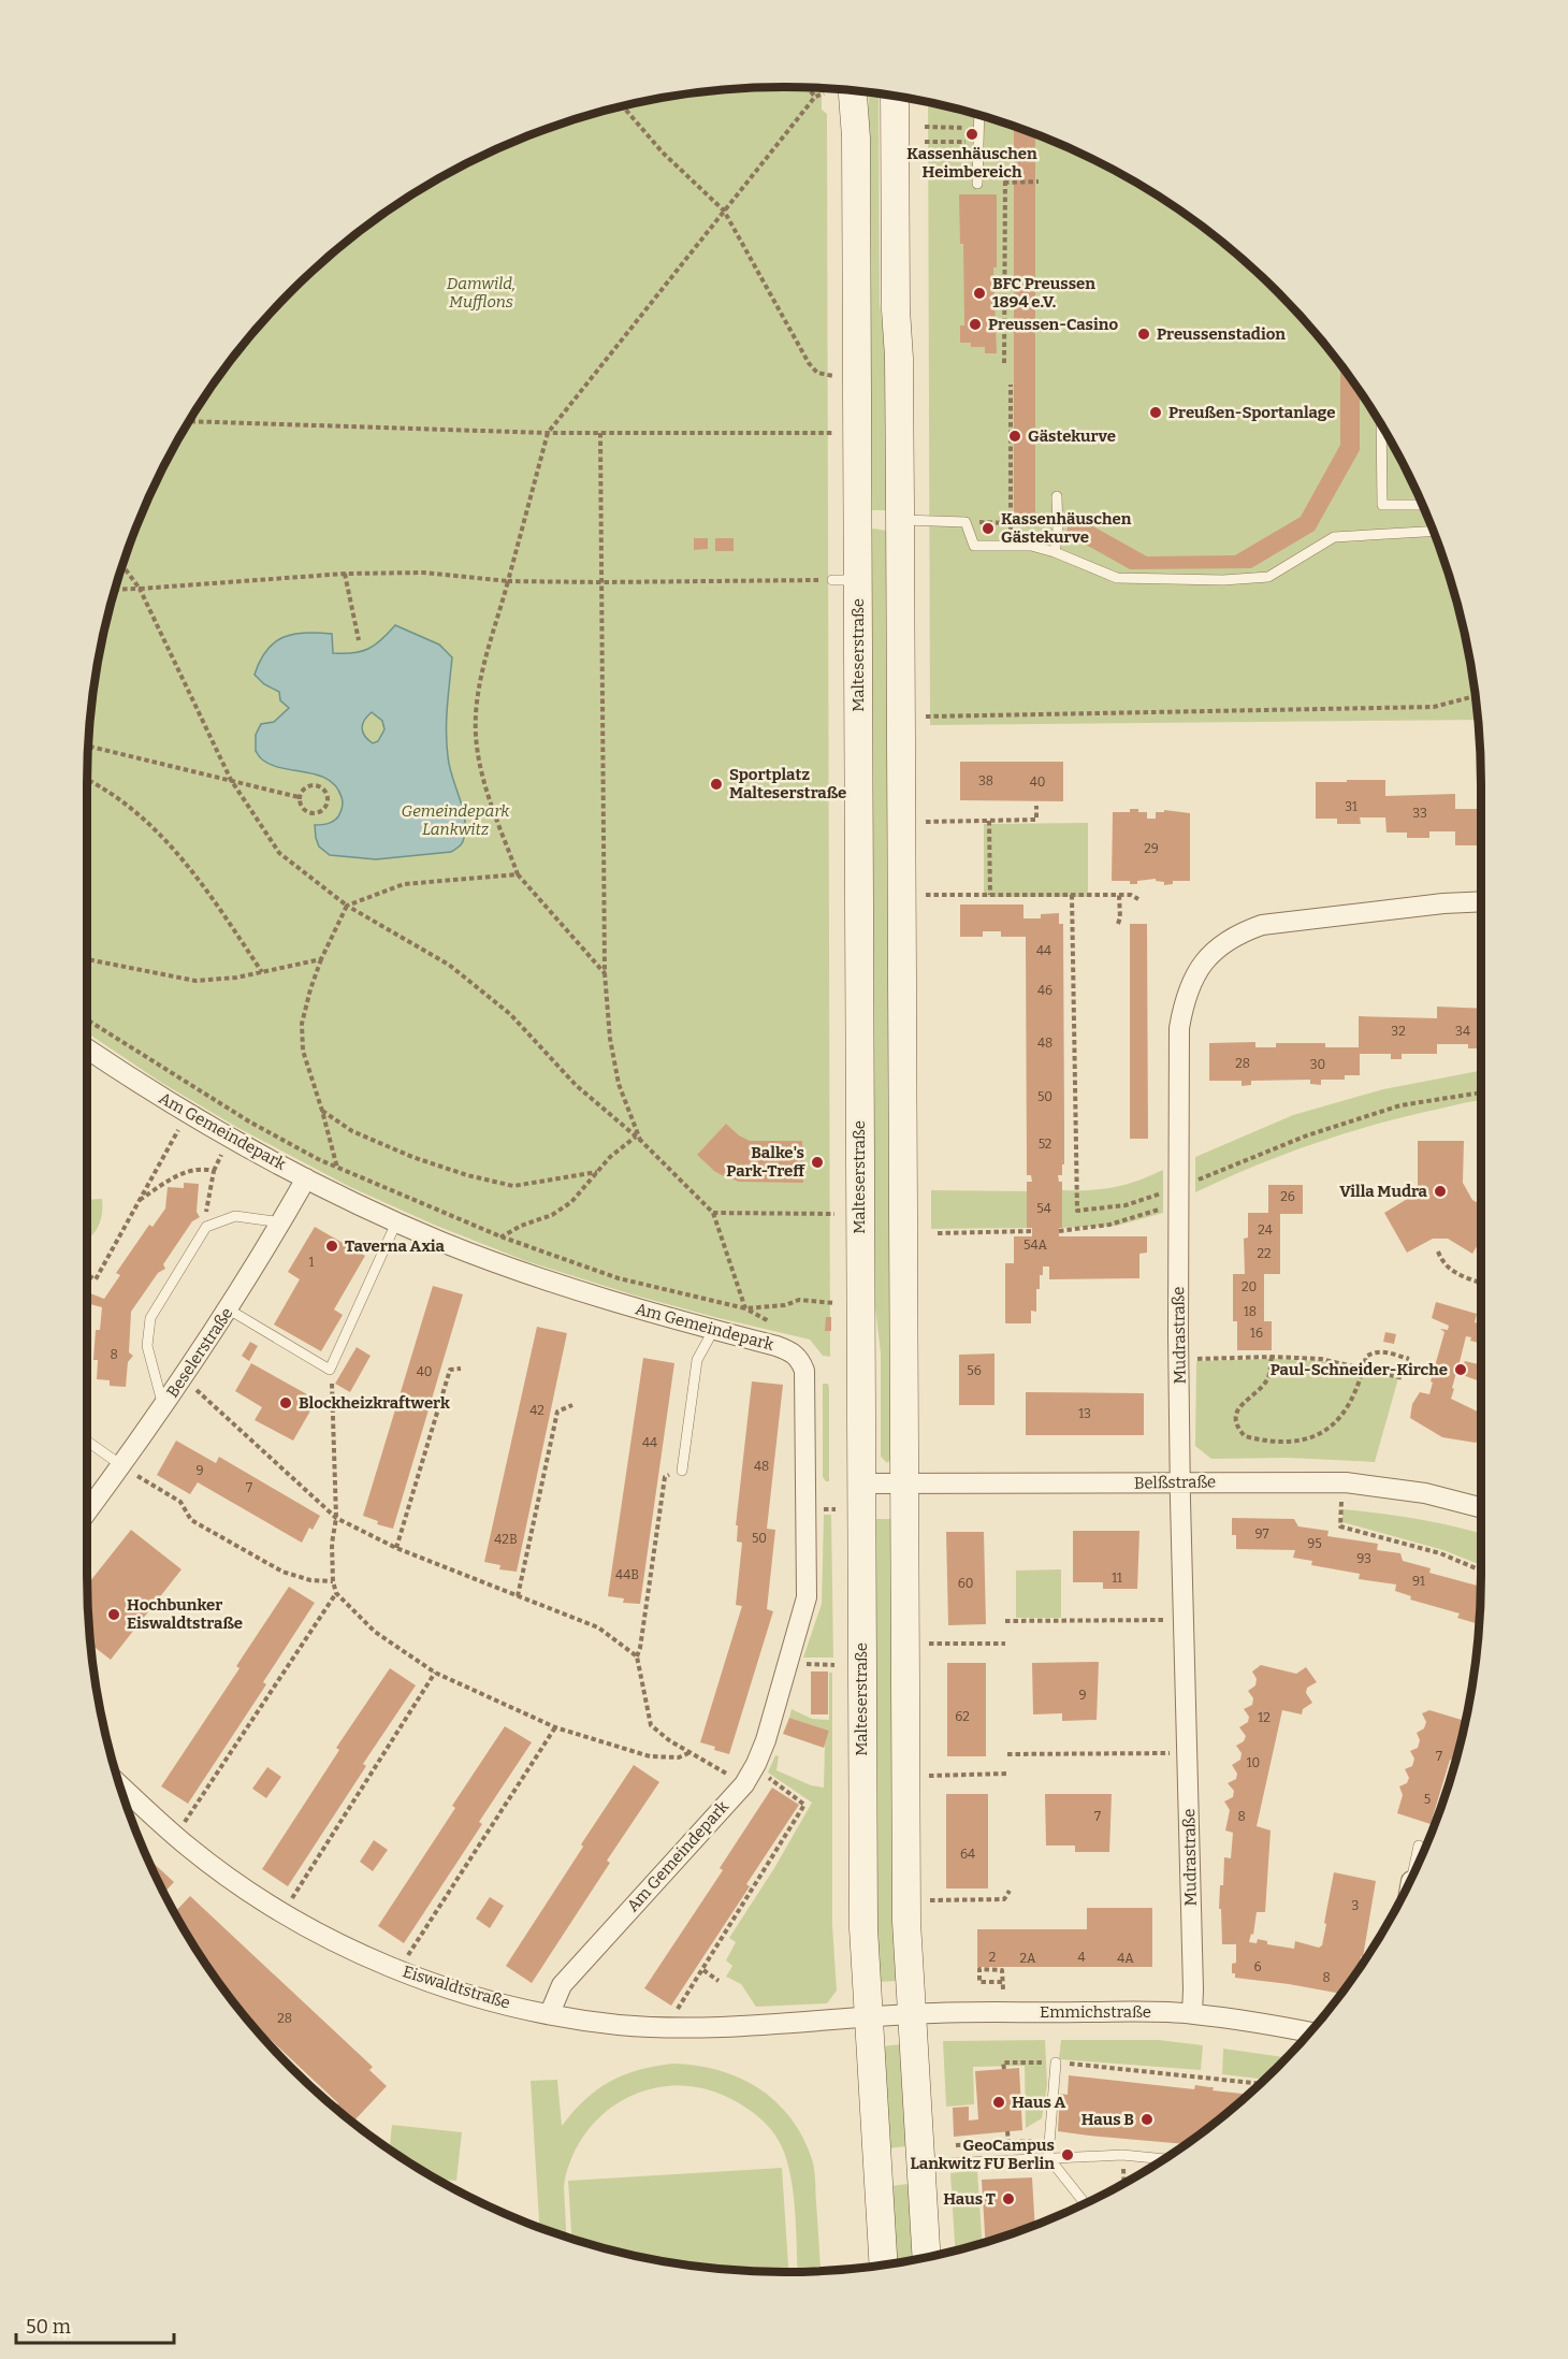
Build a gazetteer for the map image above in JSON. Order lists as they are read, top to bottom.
{
  "streets": {
    "main road": ["Malteserstraße"],
    "street": [
      "Am Gemeindepark",
      "Mudrastraße",
      "Beselerstraße",
      "Belßstraße",
      "Eiswaldtstraße",
      "Emmichstraße"
    ]
  },
  "crossings": [
    ["Malteserstraße", "Belßstraße"],
    ["Malteserstraße", "Eiswaldtstraße"],
    ["Malteserstraße", "Emmichstraße"],
    ["Am Gemeindepark", "Beselerstraße"],
    ["Am Gemeindepark", "Eiswaldtstraße"],
    ["Mudrastraße", "Belßstraße"],
    ["Mudrastraße", "Emmichstraße"],
    ["Eiswaldtstraße", "Emmichstraße"]
  ],
  "parks": ["Damwild, Mufflons", "Gemeindepark Lankwitz"],
  "places": [
    "Kassenhäuschen Heimbereich",
    "BFC Preussen 1894 e.V.",
    "Preussen-Casino",
    "Preussenstadion",
    "Preußen-Sportanlage",
    "Gästekurve",
    "Kassenhäuschen Gästekurve",
    "Sportplatz Malteserstraße",
    "Balke's Park-Treff",
    "Villa Mudra",
    "Taverna Axia",
    "Paul-Schneider-Kirche",
    "Blockheizkraftwerk",
    "Hochbunker Eiswaldtstraße",
    "Haus A",
    "Haus B",
    "GeoCampus Lankwitz FU Berlin",
    "Haus T"
  ],
  "house_numbers": [
    "38",
    "40",
    "31",
    "33",
    "29",
    "44",
    "46",
    "32",
    "34",
    "48",
    "28",
    "30",
    "50",
    "52",
    "26",
    "54",
    "24",
    "54A",
    "22",
    "1",
    "20",
    "18",
    "16",
    "8",
    "56",
    "40",
    "42",
    "13",
    "44",
    "48",
    "9",
    "7",
    "97",
    "50",
    "42B",
    "95",
    "93",
    "44B",
    "11",
    "91",
    "60",
    "9",
    "62",
    "12",
    "7",
    "10",
    "5",
    "7",
    "8",
    "64",
    "3",
    "2",
    "4",
    "2A",
    "4A",
    "6",
    "8",
    "28"
  ],
  "scale_bar": "50 m"
}
